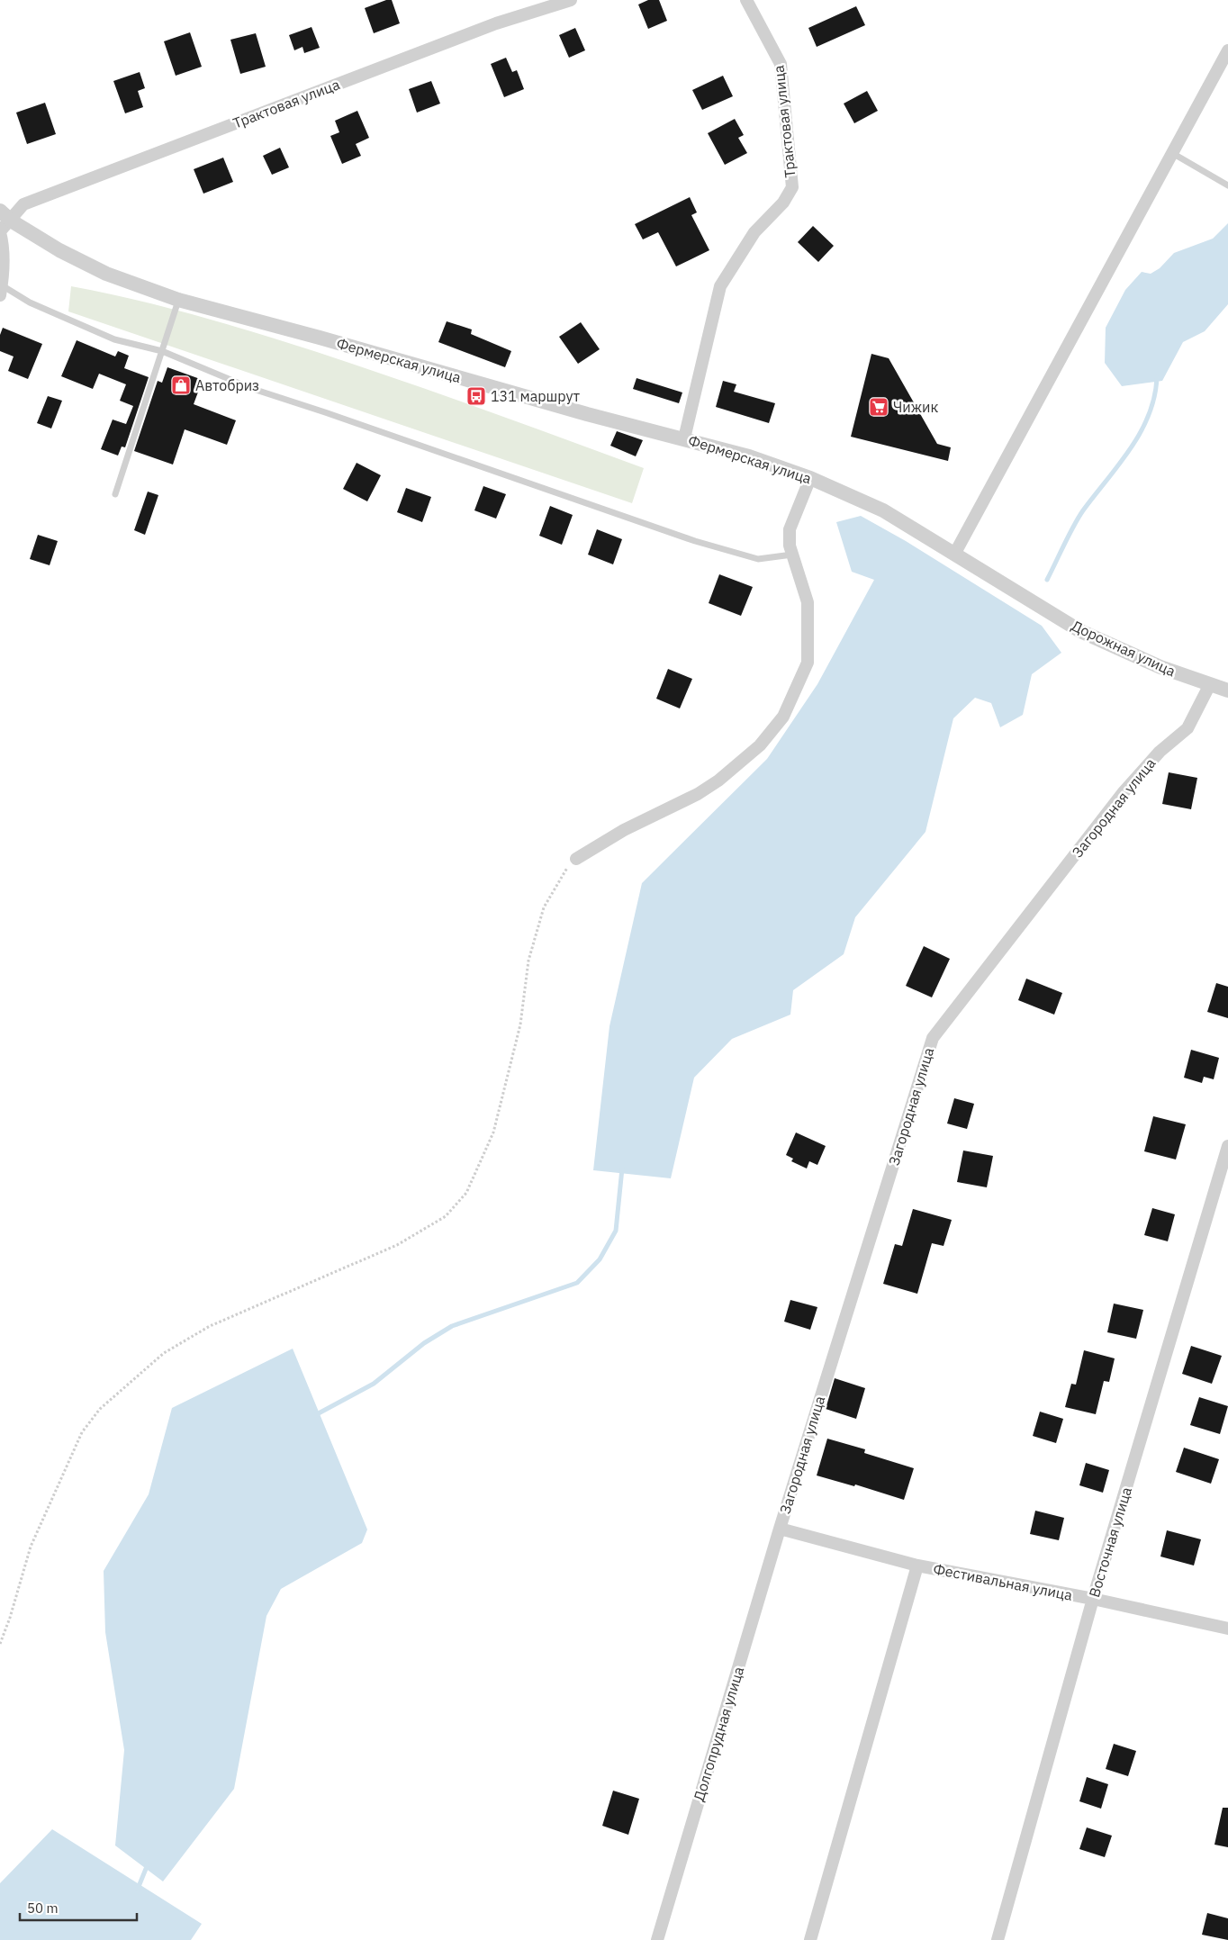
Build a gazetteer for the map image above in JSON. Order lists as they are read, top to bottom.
{
  "streets": {
    "street": [
      "Трактовая улица",
      "Фермерская улица",
      "Дорожная улица",
      "Загородная улица",
      "Восточная улица",
      "Фестивальная улица",
      "Долгопрудная улица"
    ]
  },
  "crossings": [
    ["Трактовая улица", "Фермерская улица"],
    ["Фермерская улица", "Дорожная улица"],
    ["Дорожная улица", "Загородная улица"],
    ["Загородная улица", "Фестивальная улица"],
    ["Загородная улица", "Долгопрудная улица"],
    ["Восточная улица", "Фестивальная улица"],
    ["Фестивальная улица", "Долгопрудная улица"]
  ],
  "places": {
    "shop": ["Автобриз"],
    "bus stop": ["131 маршрут"],
    "supermarket": ["Чижик"]
  },
  "scale_bar": "50 m"
}
